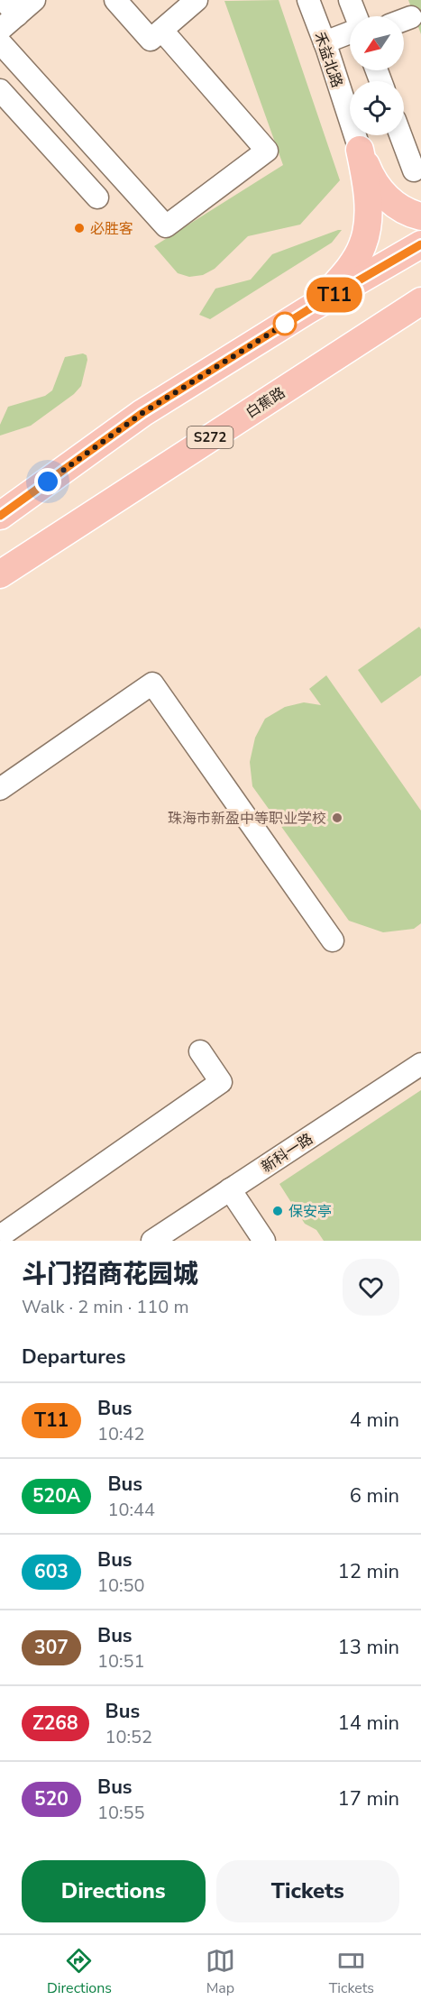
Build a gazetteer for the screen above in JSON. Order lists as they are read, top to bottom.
{
  "streets": {
    "main road": ["白蕉路", "S272"],
    "street": ["禾益北路", "新科一路"]
  },
  "places": ["必胜客", "珠海市新盈中等职业学校", "保安亭"],
  "lines": ["bus line T11"],
  "north": "bottom left",
  "page": {
    "on_map": "T11",
    "heading": [
      ["斗门招商花园城", "Walk · 2 min · 110 m"],
      "Departures"
    ],
    "list": [
      {
        "mark": "T11",
        "name": "Bus",
        "note": "10:42",
        "value": "4 min"
      },
      {
        "mark": "520A",
        "name": "Bus",
        "note": "10:44",
        "value": "6 min"
      },
      {
        "mark": "603",
        "name": "Bus",
        "note": "10:50",
        "value": "12 min"
      },
      {
        "mark": "307",
        "name": "Bus",
        "note": "10:51",
        "value": "13 min"
      },
      {
        "mark": "Z268",
        "name": "Bus",
        "note": "10:52",
        "value": "14 min"
      },
      {
        "mark": "520",
        "name": "Bus",
        "note": "10:55",
        "value": "17 min"
      }
    ],
    "buttons": ["Directions", "Tickets"],
    "tabs": ["Directions", "Map", "Tickets"]
  }
}
